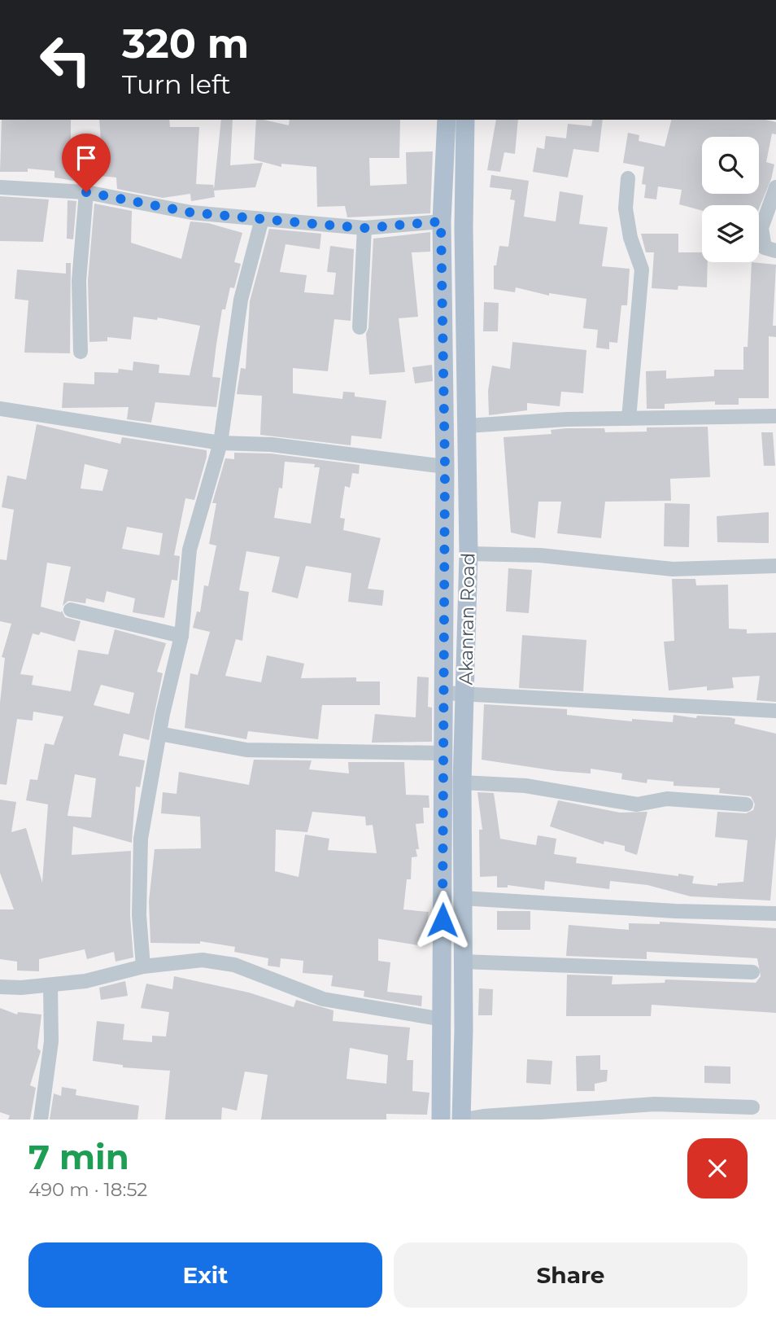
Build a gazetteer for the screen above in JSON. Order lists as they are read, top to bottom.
{
  "streets": {
    "main road": ["Akanran Road"]
  },
  "page": {
    "turn": ["320 m", "Turn left"],
    "heading": ["7 min", "490 m · 18:52"],
    "buttons": ["Exit", "Share"]
  }
}
